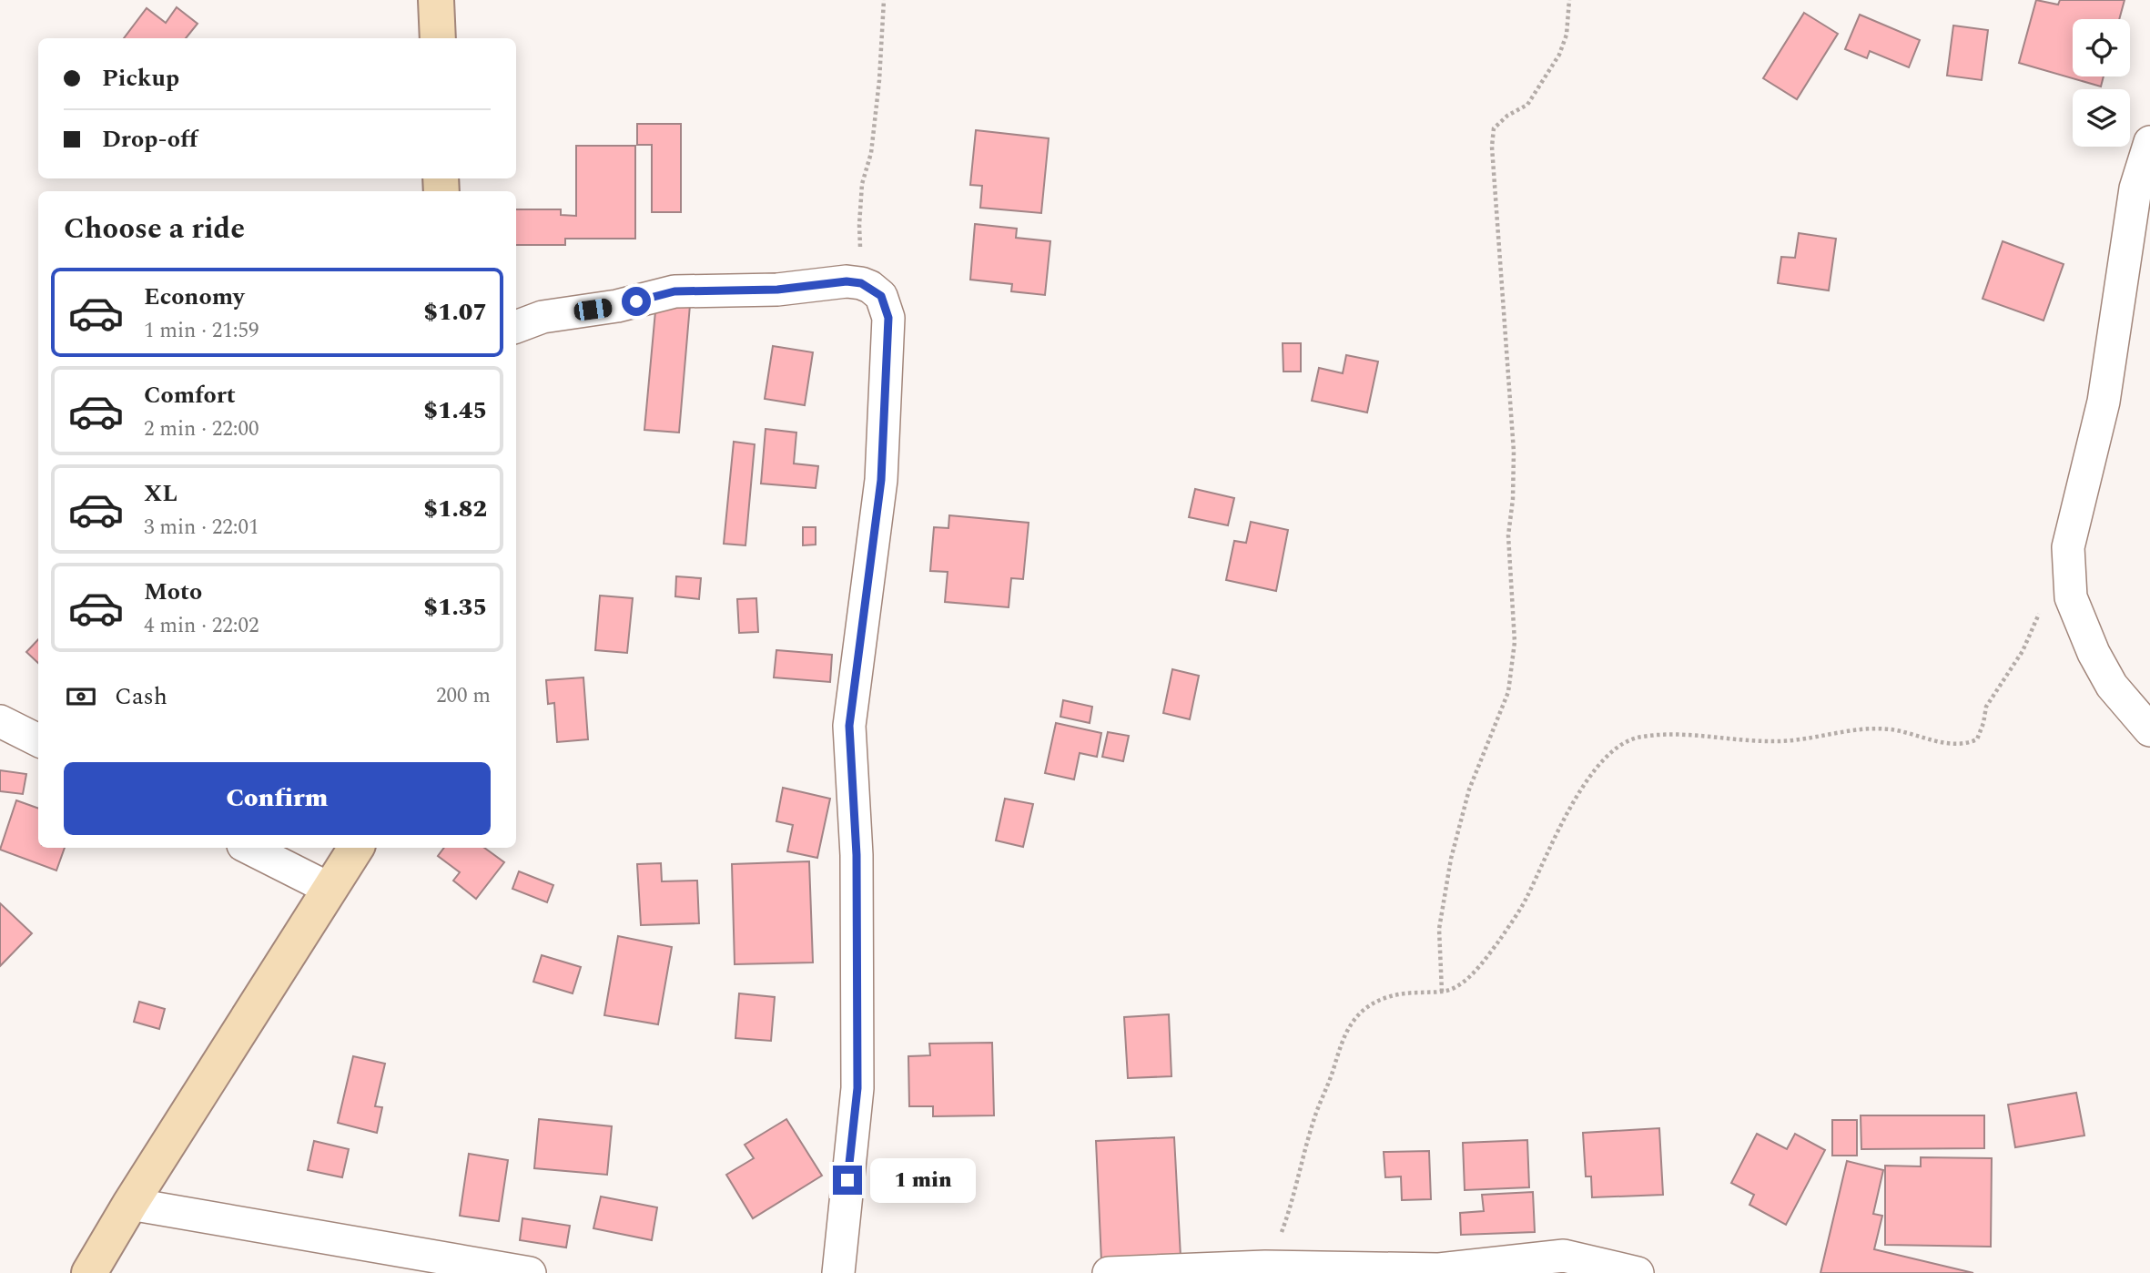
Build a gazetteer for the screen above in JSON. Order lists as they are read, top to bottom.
{
  "page": {
    "banner": ["Pickup", "Drop-off"],
    "heading": "Choose a ride",
    "list": [
      {
        "name": "Economy",
        "note": "1 min · 21:59",
        "value": "$1.07"
      },
      {
        "name": "Comfort",
        "note": "2 min · 22:00",
        "value": "$1.45"
      },
      {
        "name": "XL",
        "note": "3 min · 22:01",
        "value": "$1.82"
      },
      {
        "name": "Moto",
        "note": "4 min · 22:02",
        "value": "$1.35"
      }
    ],
    "pay": ["Cash", "200 m"],
    "buttons": "Confirm",
    "bubble": "1 min"
  }
}
